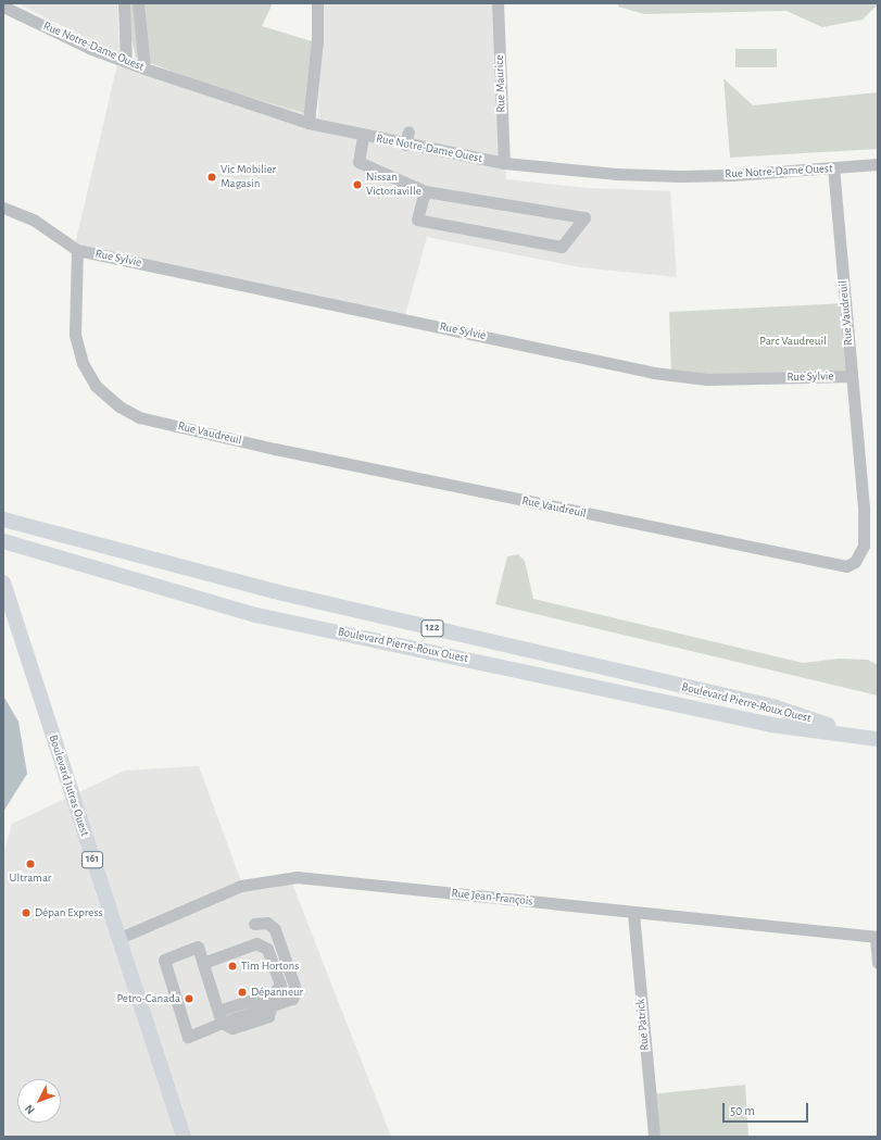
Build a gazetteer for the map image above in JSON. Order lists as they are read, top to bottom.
{
  "streets": {
    "main road": [
      "122",
      "Boulevard Pierre-Roux Ouest",
      "Boulevard Jutras Ouest",
      "161"
    ],
    "street": [
      "Rue Notre-Dame Ouest",
      "Rue Maurice",
      "Rue Sylvie",
      "Rue Vaudreuil",
      "Rue Jean-François",
      "Rue Patrick"
    ]
  },
  "crossings": [
    ["Rue Notre-Dame Ouest", "Rue Maurice"],
    ["Rue Notre-Dame Ouest", "Rue Vaudreuil"],
    ["Rue Sylvie", "Rue Vaudreuil"],
    ["122", "Boulevard Pierre-Roux Ouest"],
    ["Boulevard Jutras Ouest", "Rue Jean-François"],
    ["Rue Jean-François", "Rue Patrick"]
  ],
  "parks": ["Parc Vaudreuil"],
  "places": [
    "Vic Mobilier Magasin",
    "Nissan Victoriaville",
    "Ultramar",
    "Dépan Express",
    "Tim Hortons",
    "Dépanneur",
    "Petro-Canada"
  ],
  "scale_bar": "50 m",
  "north": "bottom left"
}
